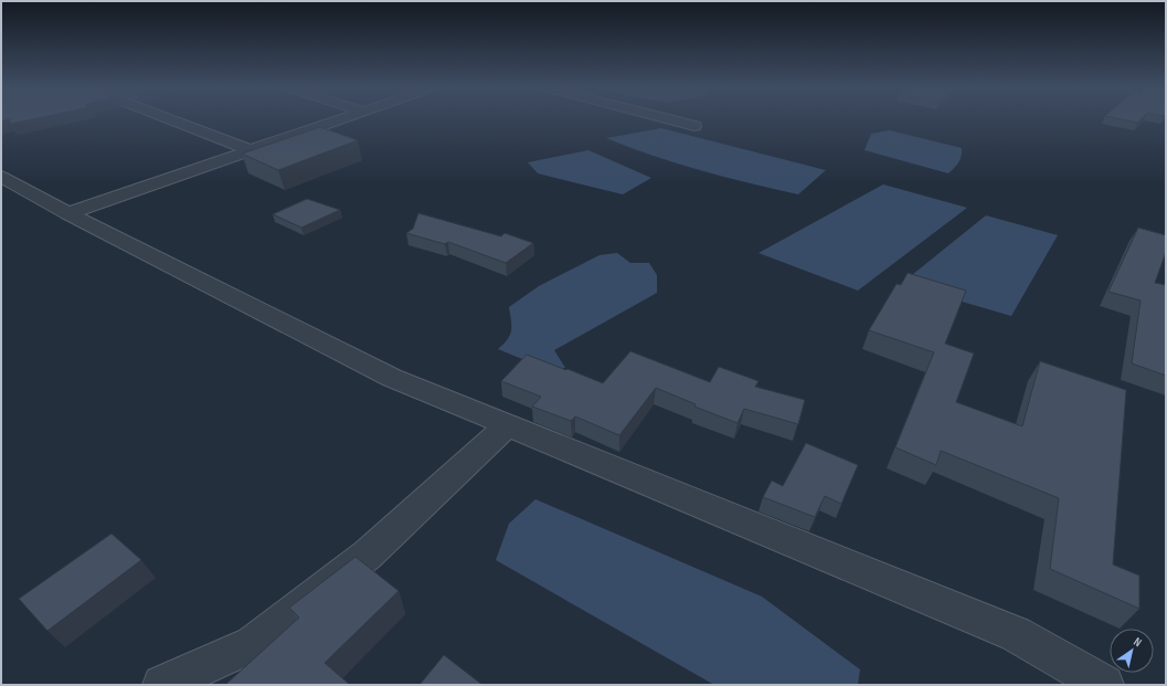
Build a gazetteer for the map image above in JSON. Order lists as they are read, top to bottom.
{
  "north": "top right"
}
